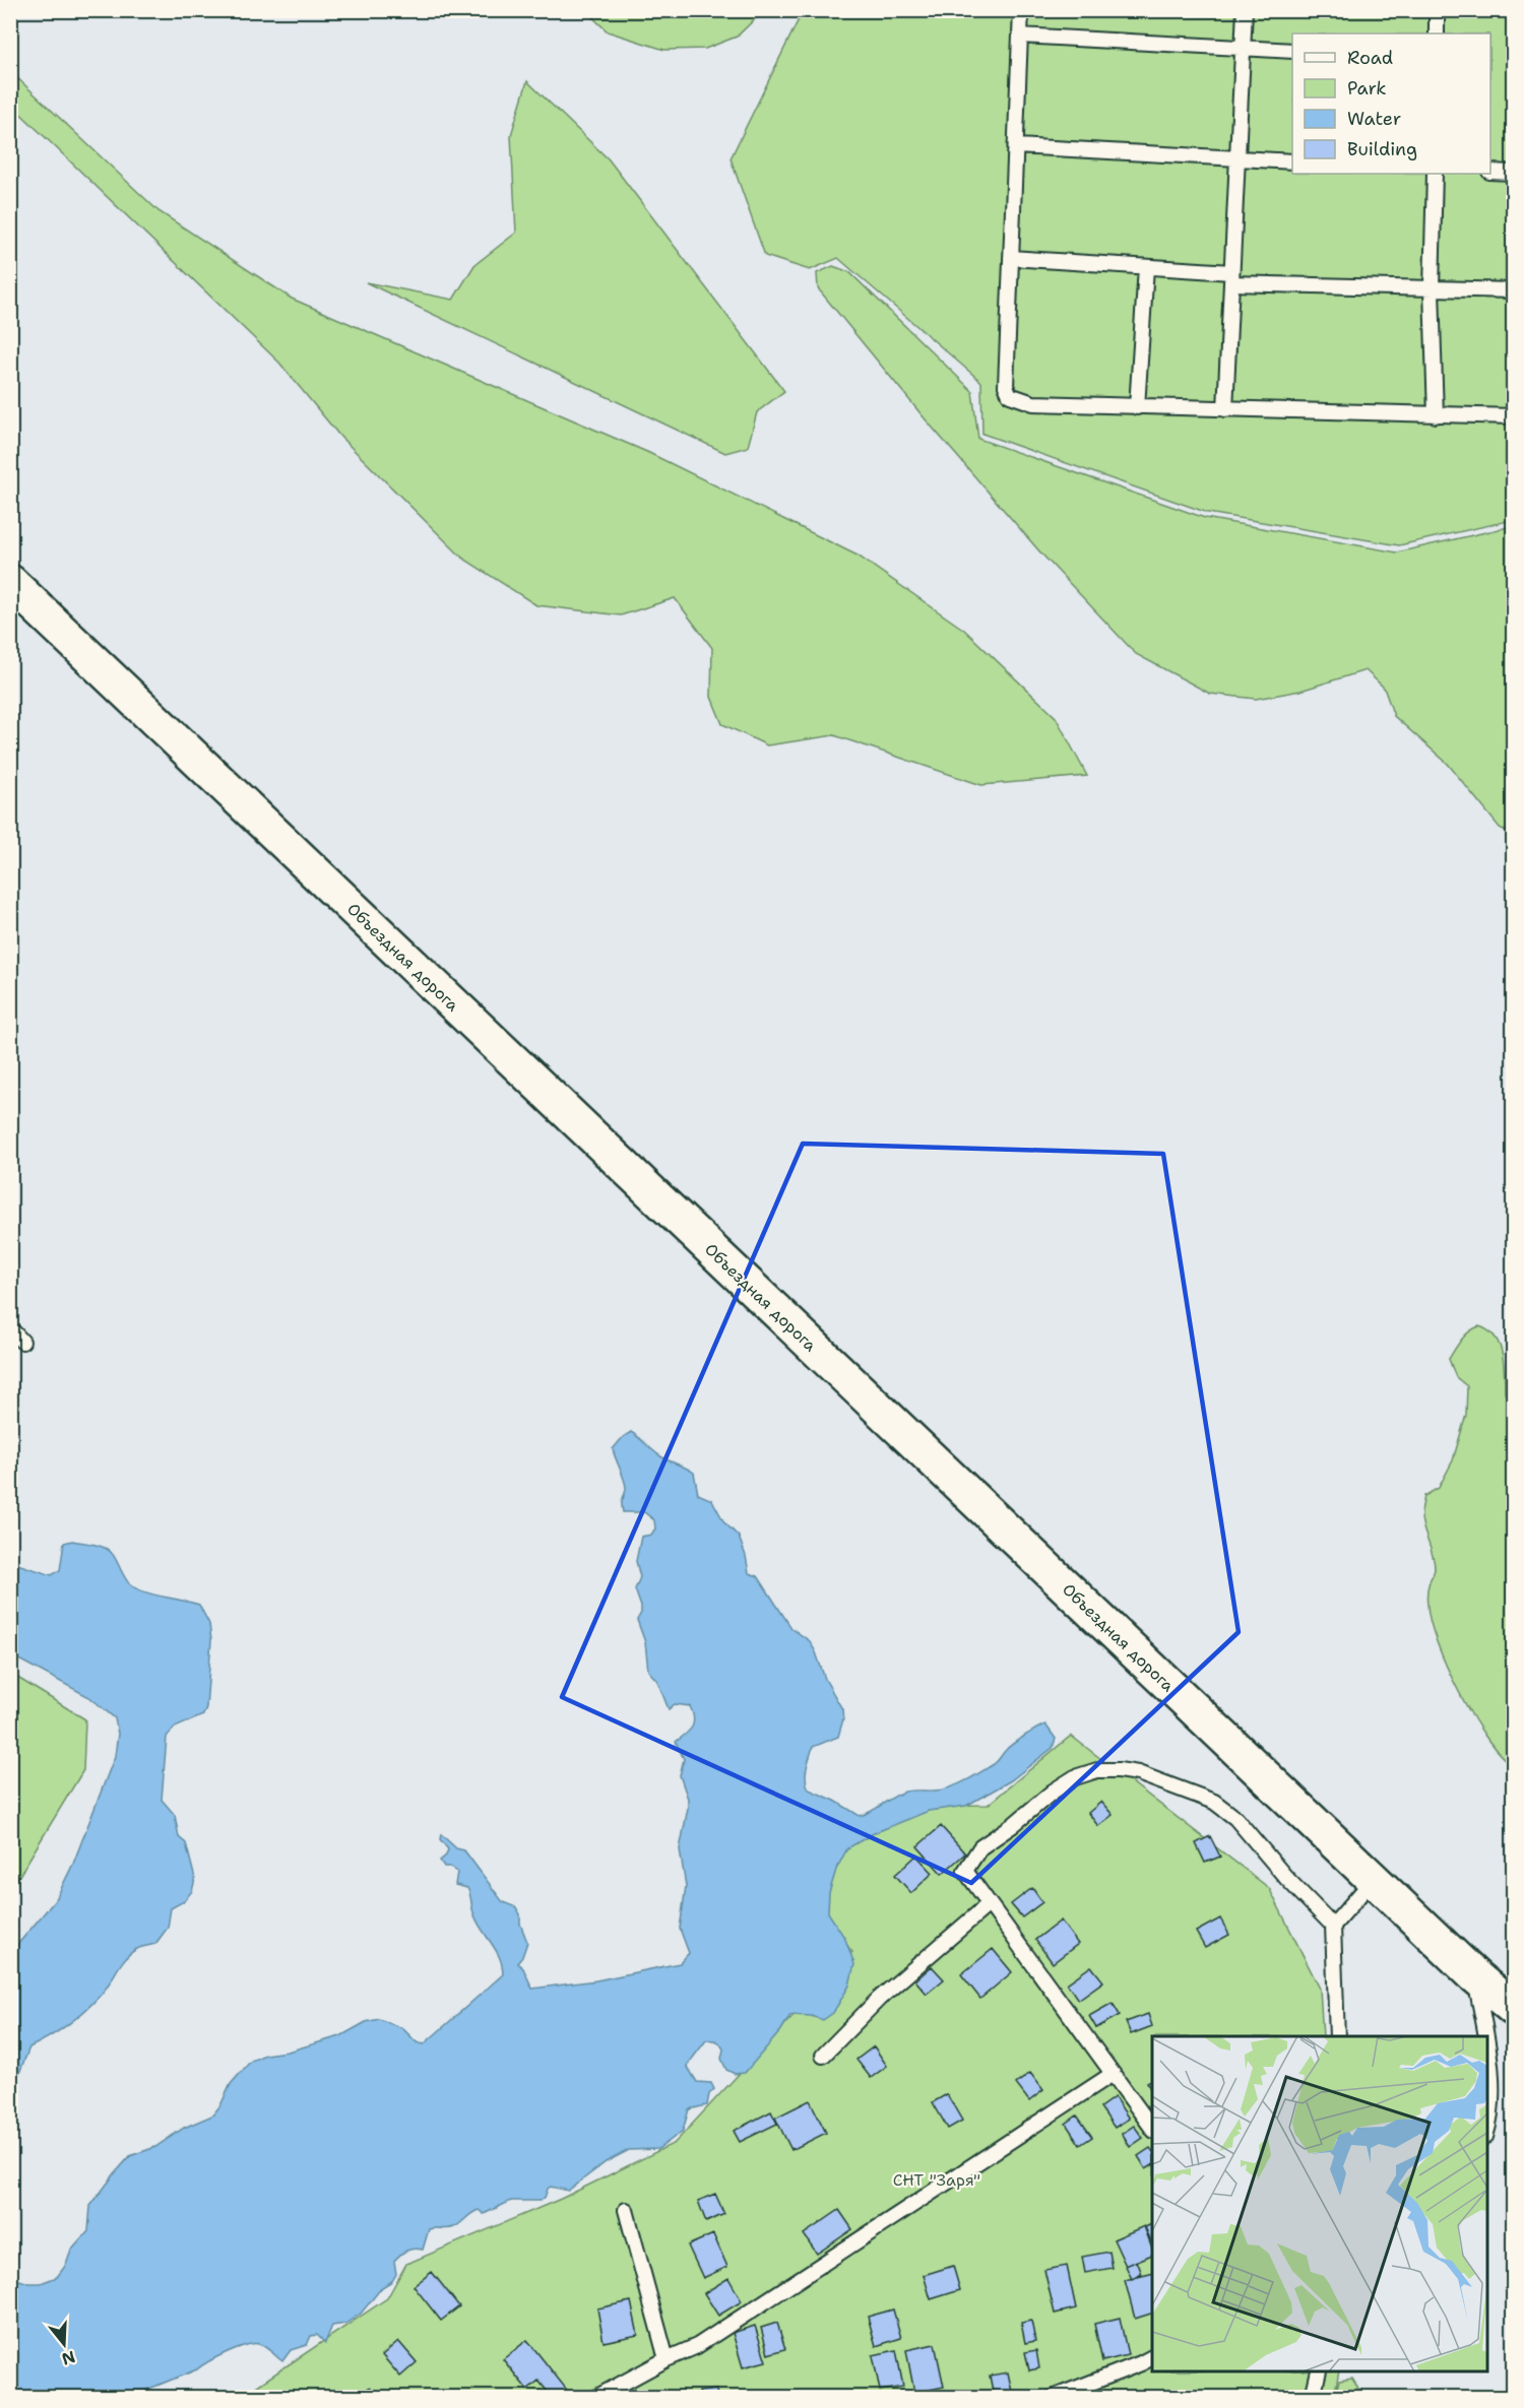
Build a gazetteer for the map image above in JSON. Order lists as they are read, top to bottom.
{
  "streets": {
    "main road": ["Объездная дорога"]
  },
  "parks": ["СНТ \"Заря\""],
  "legend": [
    "Road",
    "Park",
    "Water",
    "Building"
  ],
  "north": "bottom"
}
